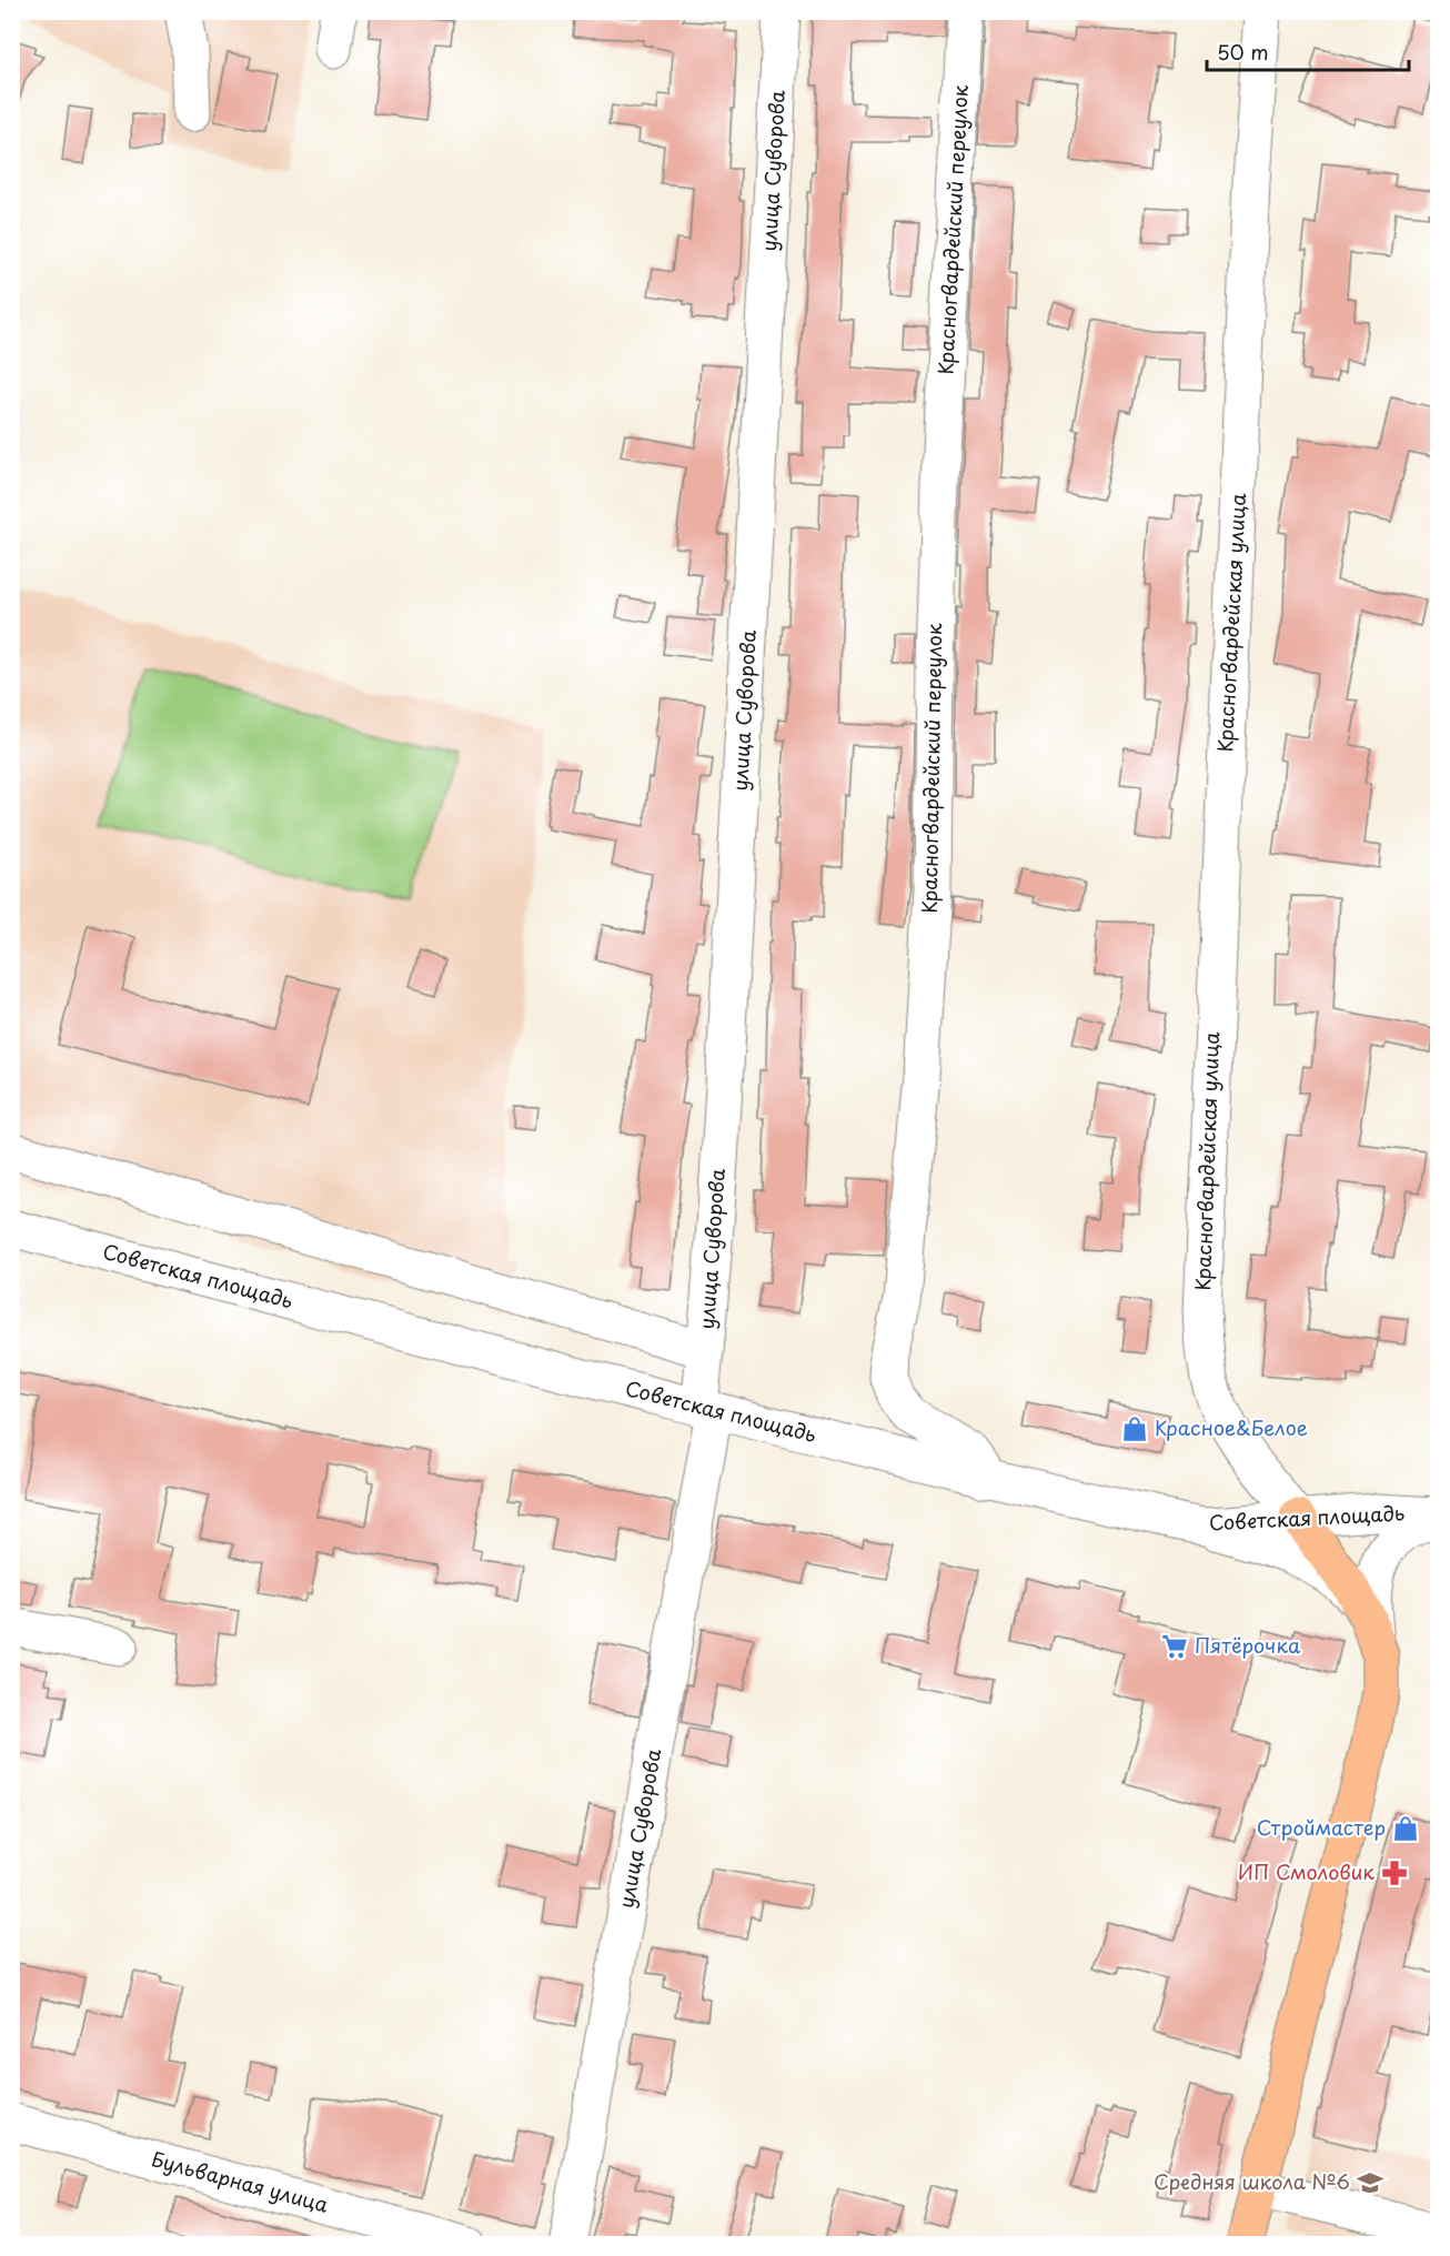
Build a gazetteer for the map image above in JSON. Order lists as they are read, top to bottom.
{
  "streets": {
    "main road": ["Красногвардейская улица"],
    "street": [
      "улица Суворова",
      "Красногвардейский переулок",
      "Советская площадь",
      "Бульварная улица"
    ]
  },
  "crossings": [
    ["улица Суворова", "Советская площадь"],
    ["Красногвардейский переулок", "Советская площадь"],
    ["Красногвардейская улица", "Советская площадь"]
  ],
  "places": {
    "shop": ["Красное&Белое", "Строймастер"],
    "supermarket": ["Пятёрочка"],
    "pharmacy": ["ИП Смоловик"],
    "school or university": ["Средняя школа №6"]
  },
  "scale_bar": "50 m"
}
